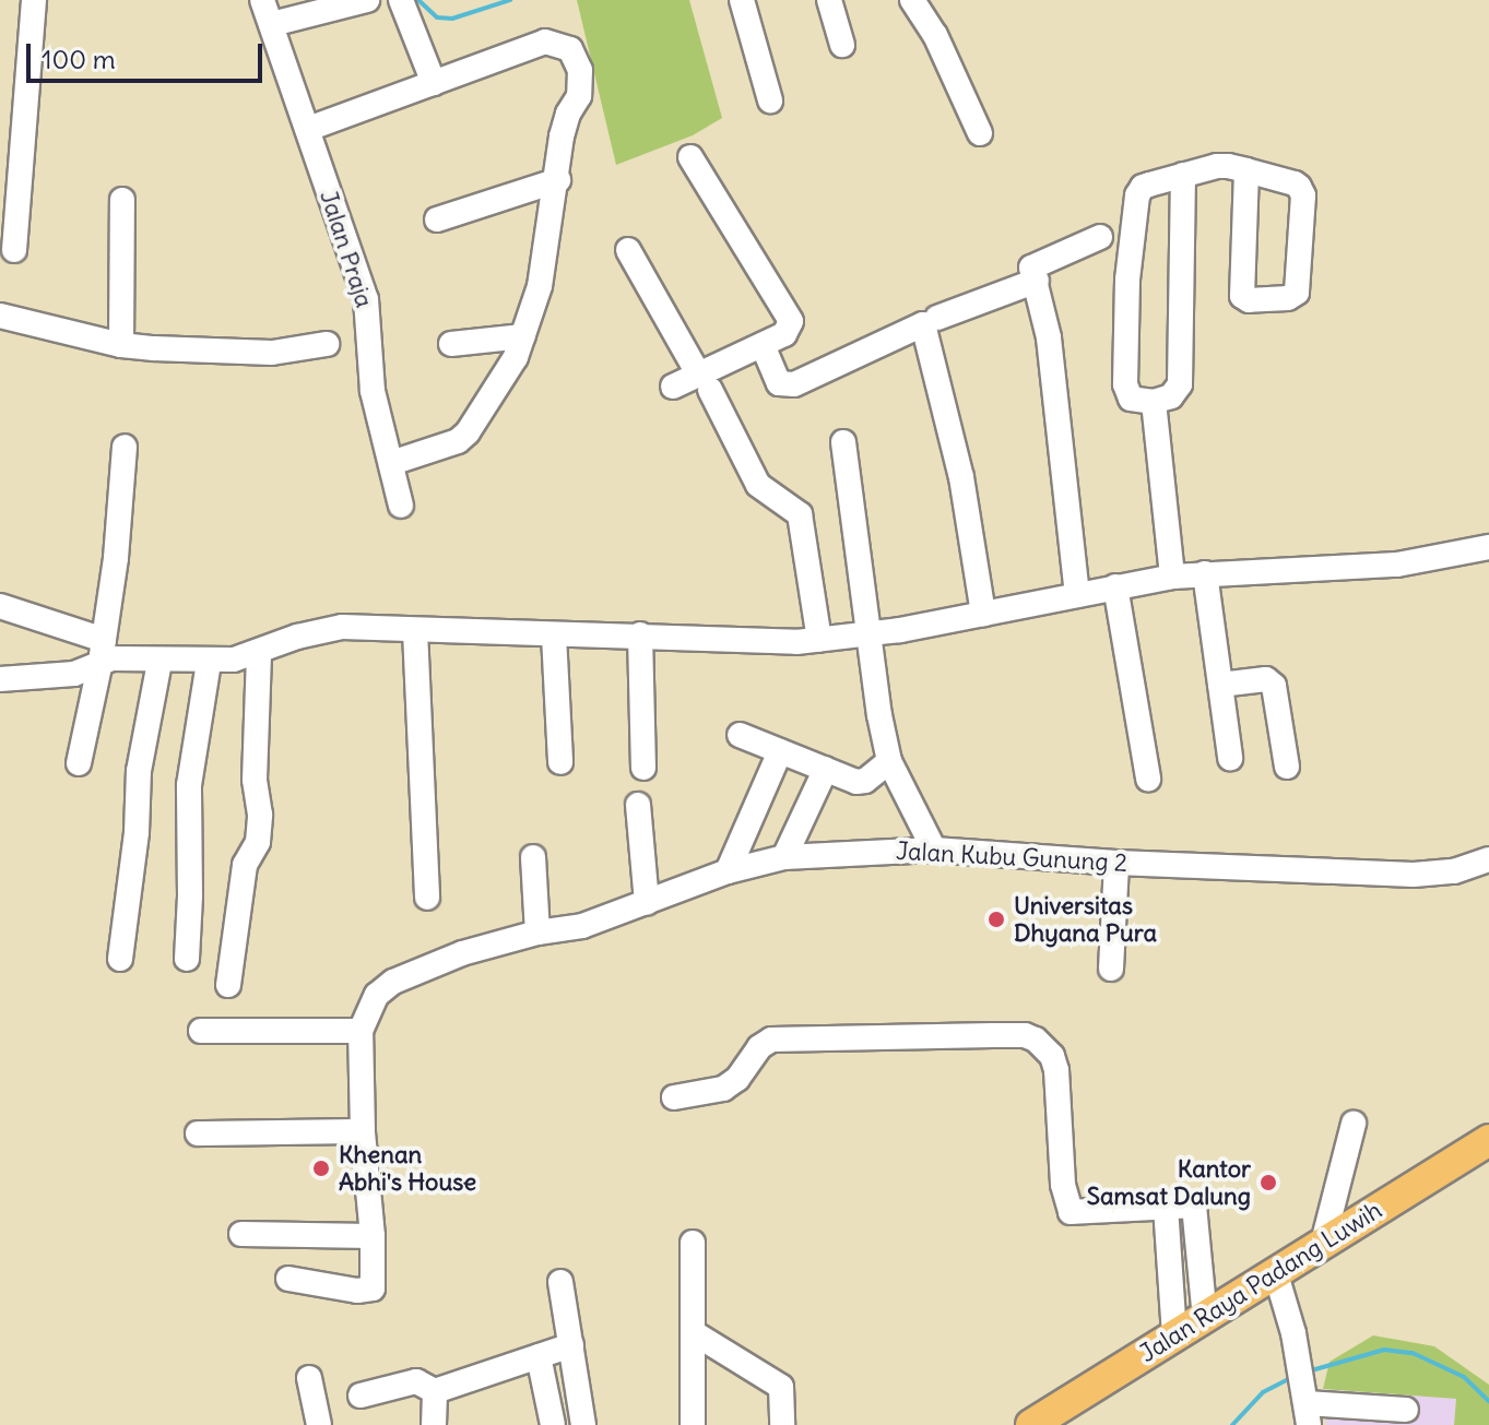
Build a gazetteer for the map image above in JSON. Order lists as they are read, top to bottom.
{
  "streets": {
    "main road": ["Jalan Raya Padang Luwih"],
    "street": ["Jalan Praja", "Jalan Kubu Gunung 2"]
  },
  "places": ["Universitas Dhyana Pura", "Khenan Abhi's House", "Kantor Samsat Dalung"],
  "scale_bar": "100 m"
}
